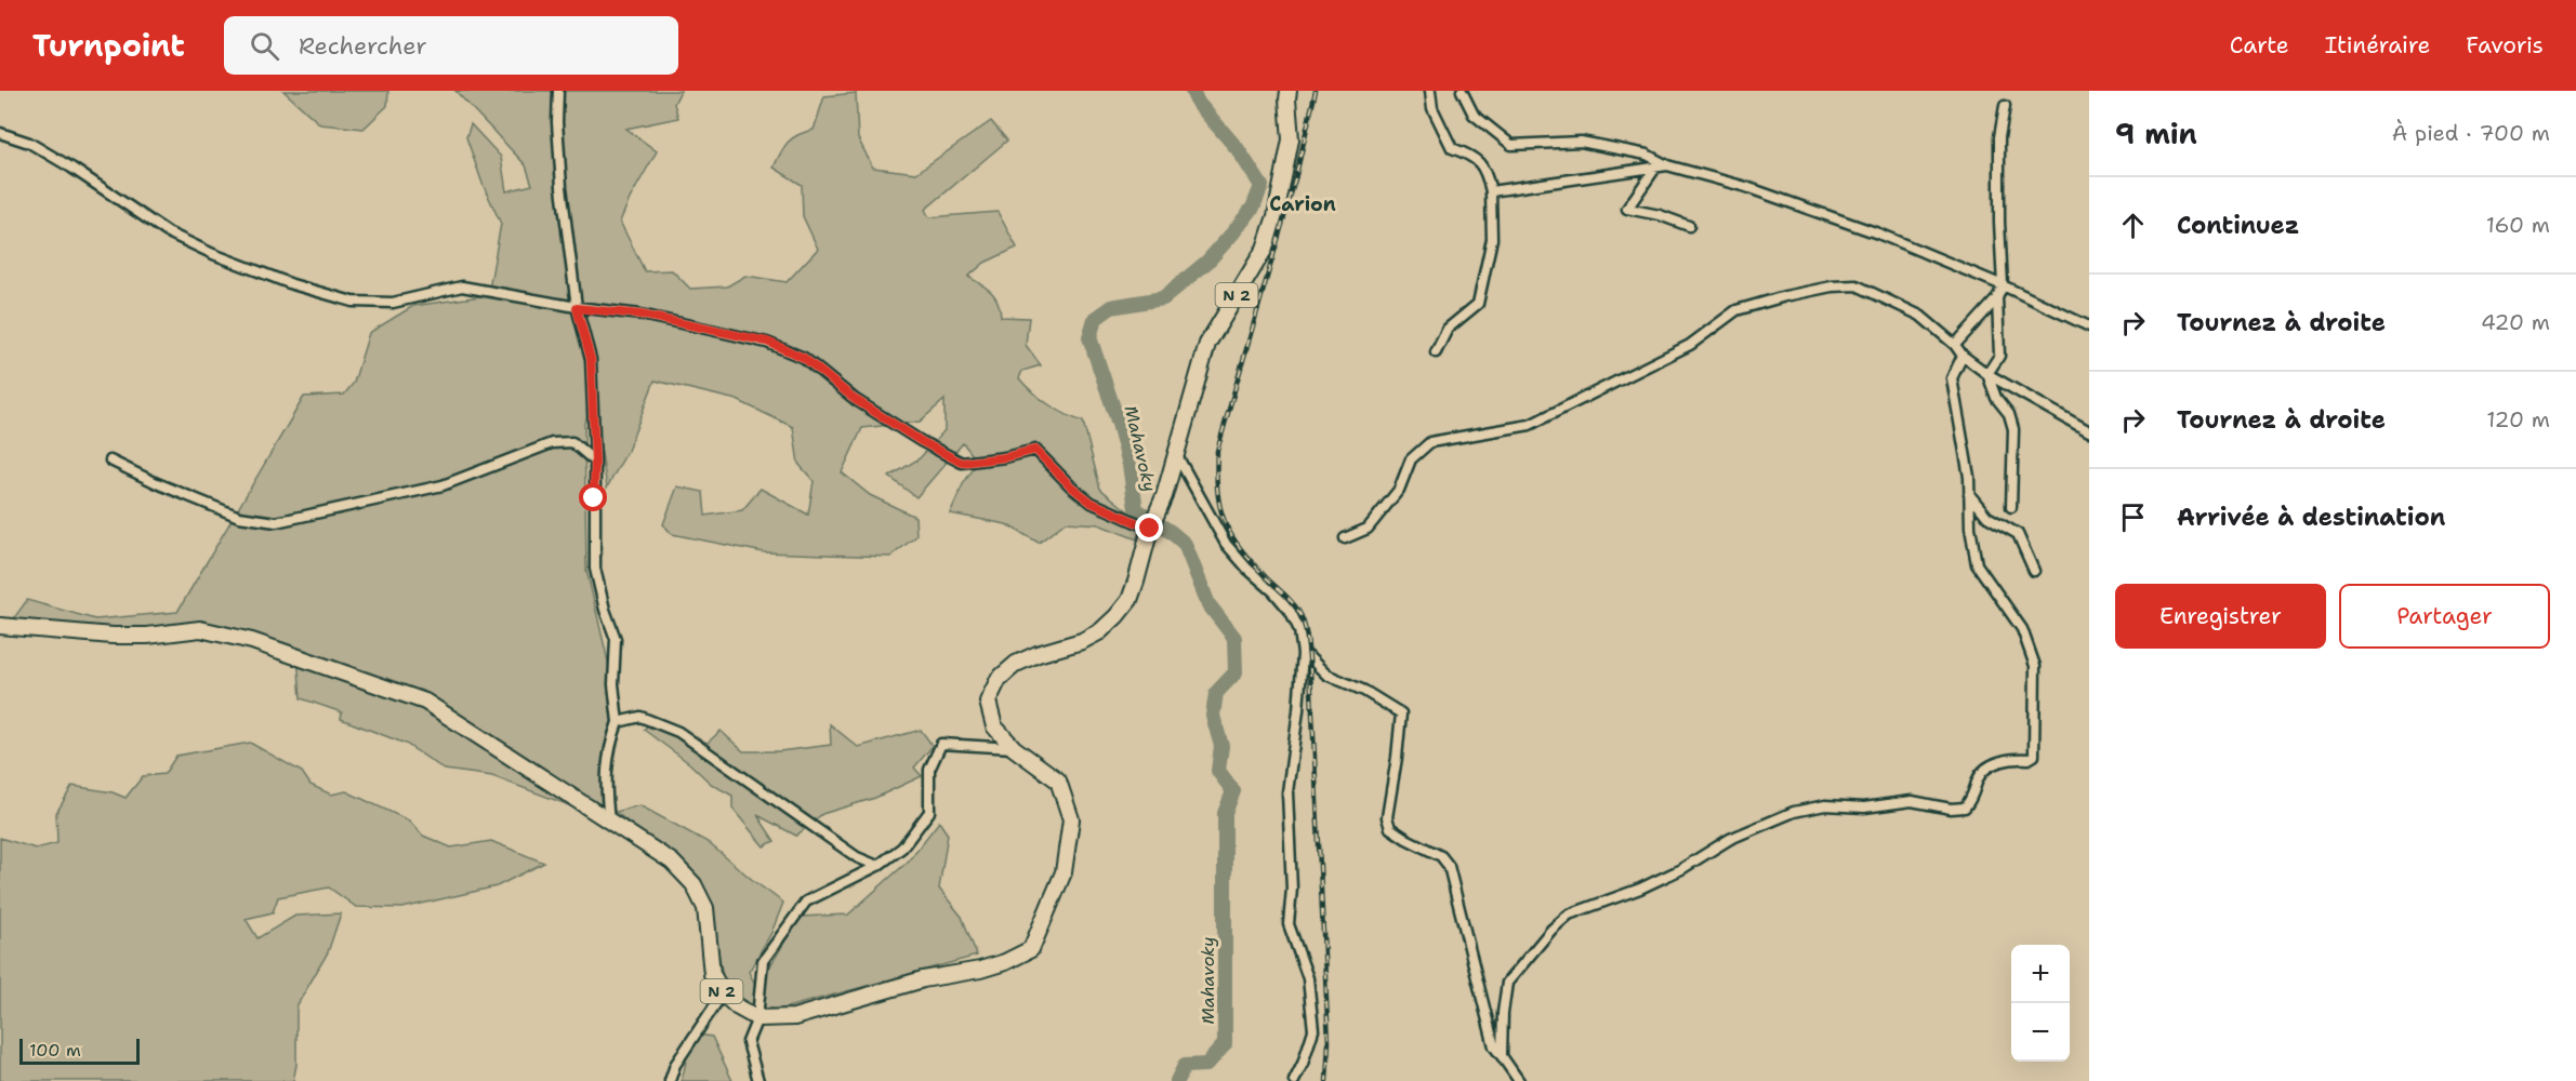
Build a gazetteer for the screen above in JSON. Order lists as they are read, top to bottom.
{
  "streets": {
    "main road": ["N 2"]
  },
  "districts": ["Carion"],
  "water": ["Mahavoky"],
  "scale_bar": "100 m",
  "page": {
    "header": "Turnpoint",
    "search": "Rechercher",
    "nav": ["Carte", "Itinéraire", "Favoris"],
    "heading": ["9 min", "À pied · 700 m"],
    "list": [
      ["Continuez", "160 m"],
      ["Tournez à droite", "420 m"],
      ["Tournez à droite", "120 m"],
      "Arrivée à destination"
    ],
    "buttons": ["Enregistrer", "Partager"],
    "map_buttons": ["+", "−"],
    "scale": "100 m"
  }
}
